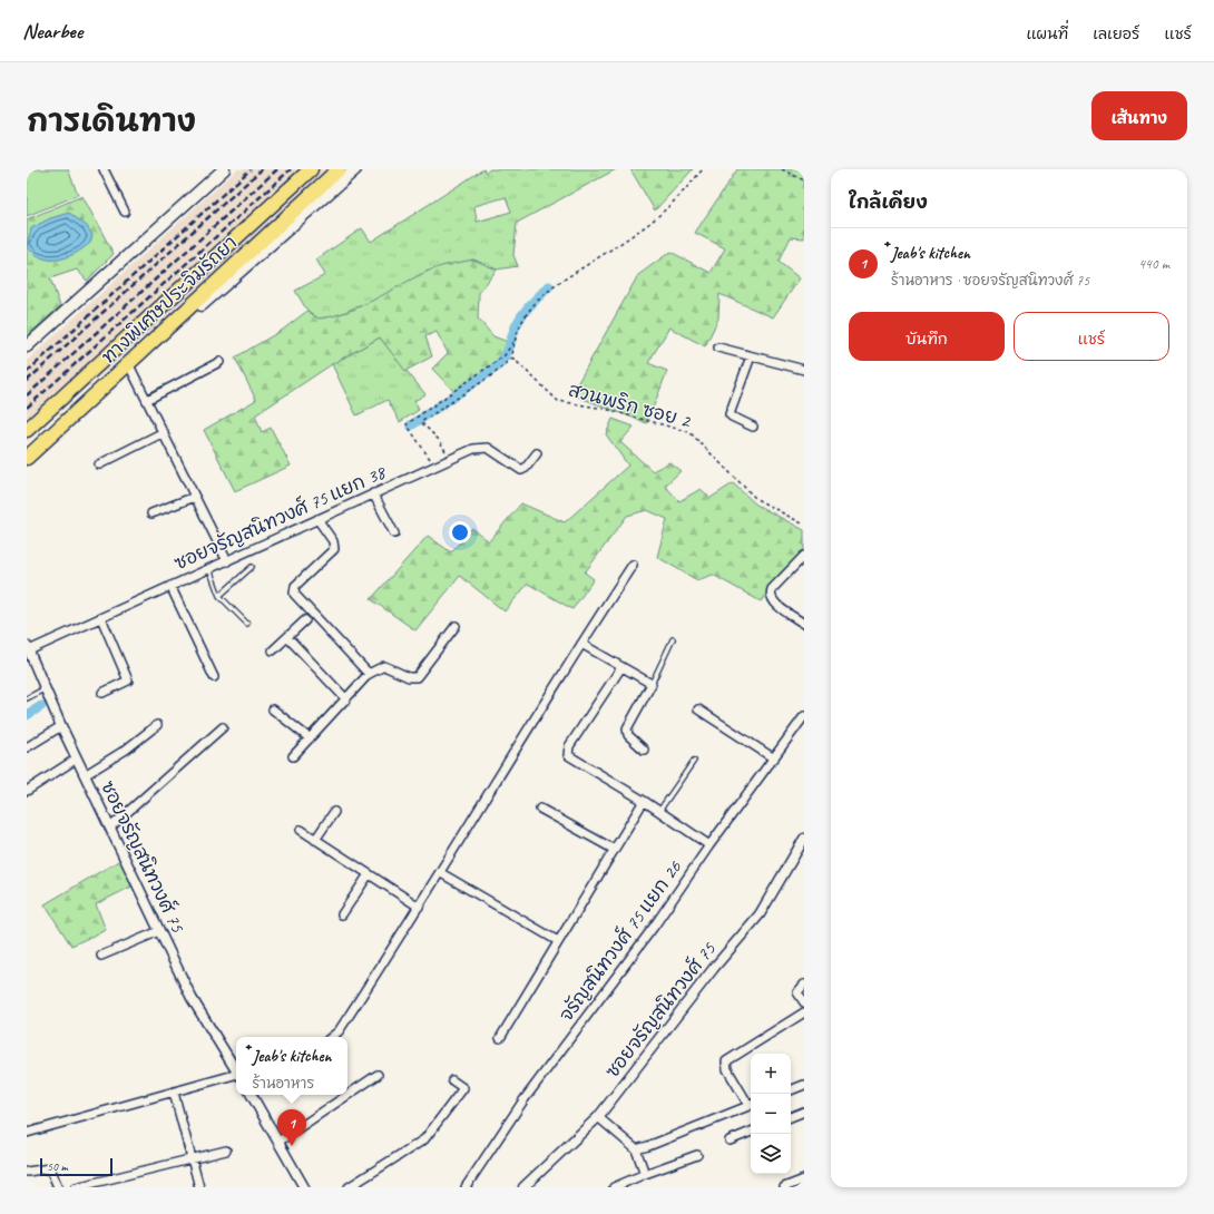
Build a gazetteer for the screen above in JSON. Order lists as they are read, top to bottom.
{
  "streets": {
    "highway": ["ทางพิเศษประจิมรัถยา"],
    "street": ["ซอยจรัญสนิทวงศ์ 75 แยก 38", "ซอยจรัญสนิทวงศ์ 75", "จรัญสนิทวงศ์ 75 แยก 26"],
    "path": ["สวนพริก ซอย 2"]
  },
  "crossings": [
    ["ซอยจรัญสนิทวงศ์ 75 แยก 38", "ซอยจรัญสนิทวงศ์ 75"]
  ],
  "scale_bar": "50 m",
  "page": {
    "header": "Nearbee",
    "nav": ["แผนที่", "เลเยอร์", "แชร์"],
    "title": "การเดินทาง",
    "buttons": [
      "เส้นทาง",
      ["บันทึก", "แชร์"]
    ],
    "heading": "ใกล้เคียง",
    "list": [
      {
        "mark": "1",
        "name": "๋Jeab's kitchen",
        "note": "ร้านอาหาร · ซอยจรัญสนิทวงศ์ 75",
        "value": "440 m"
      }
    ],
    "popup": ["๋Jeab's kitchen", "ร้านอาหาร"],
    "map_buttons": ["+", "−"],
    "pins": "1",
    "scale": "50 m"
  }
}
